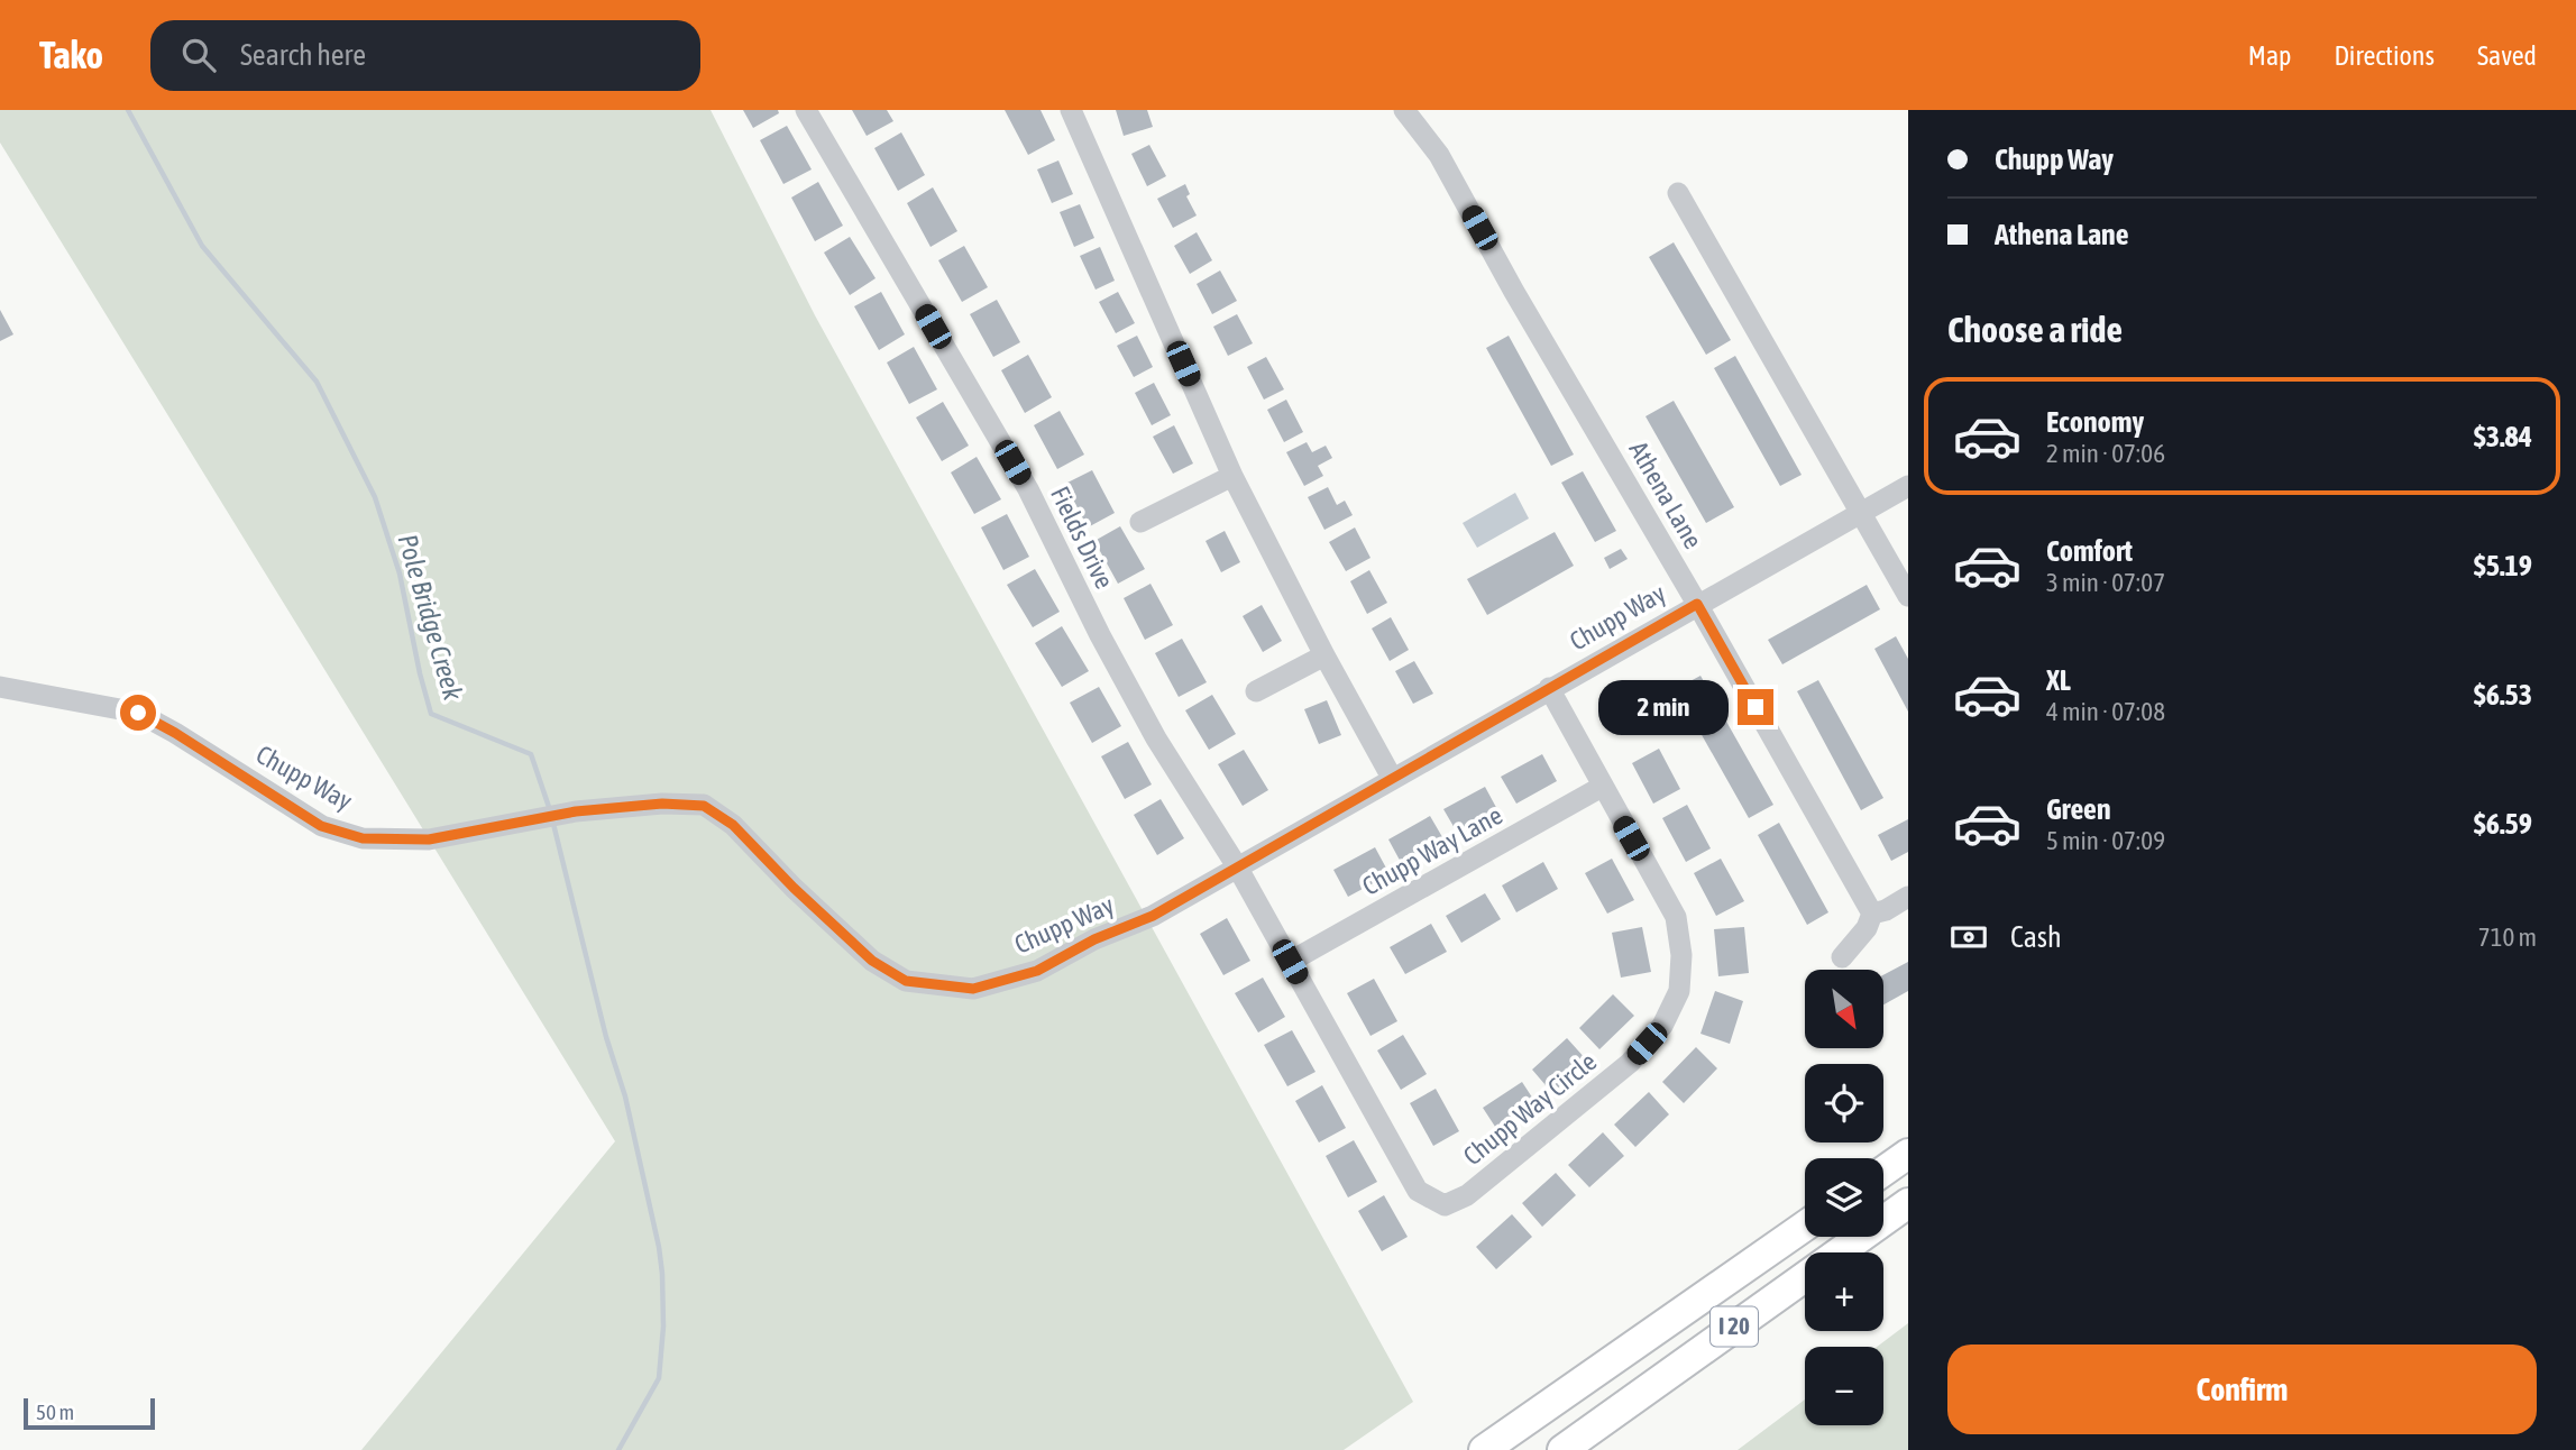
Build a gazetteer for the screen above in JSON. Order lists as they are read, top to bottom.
{
  "streets": {
    "highway": ["I 20"],
    "street": [
      "Athena Lane",
      "Fields Drive",
      "Chupp Way",
      "Chupp Way Lane",
      "Chupp Way Circle"
    ]
  },
  "crossings": [
    ["Athena Lane", "Chupp Way"],
    ["Fields Drive", "Chupp Way"],
    ["Fields Drive", "Chupp Way Circle"],
    ["Chupp Way", "Chupp Way Circle"],
    ["Chupp Way Lane", "Chupp Way Circle"]
  ],
  "water": ["Pole Bridge Creek"],
  "scale_bar": "50 m",
  "north": "bottom right",
  "page": {
    "header": "Tako",
    "search": "Search here",
    "nav": ["Map", "Directions", "Saved"],
    "banner": ["Chupp Way", "Athena Lane"],
    "heading": "Choose a ride",
    "list": [
      {
        "name": "Economy",
        "note": "2 min · 07:06",
        "value": "$3.84"
      },
      {
        "name": "Comfort",
        "note": "3 min · 07:07",
        "value": "$5.19"
      },
      {
        "name": "XL",
        "note": "4 min · 07:08",
        "value": "$6.53"
      },
      {
        "name": "Green",
        "note": "5 min · 07:09",
        "value": "$6.59"
      }
    ],
    "bubble": "2 min",
    "pay": ["Cash", "710 m"],
    "map_buttons": ["+", "−"],
    "buttons": "Confirm",
    "scale": "50 m"
  }
}
